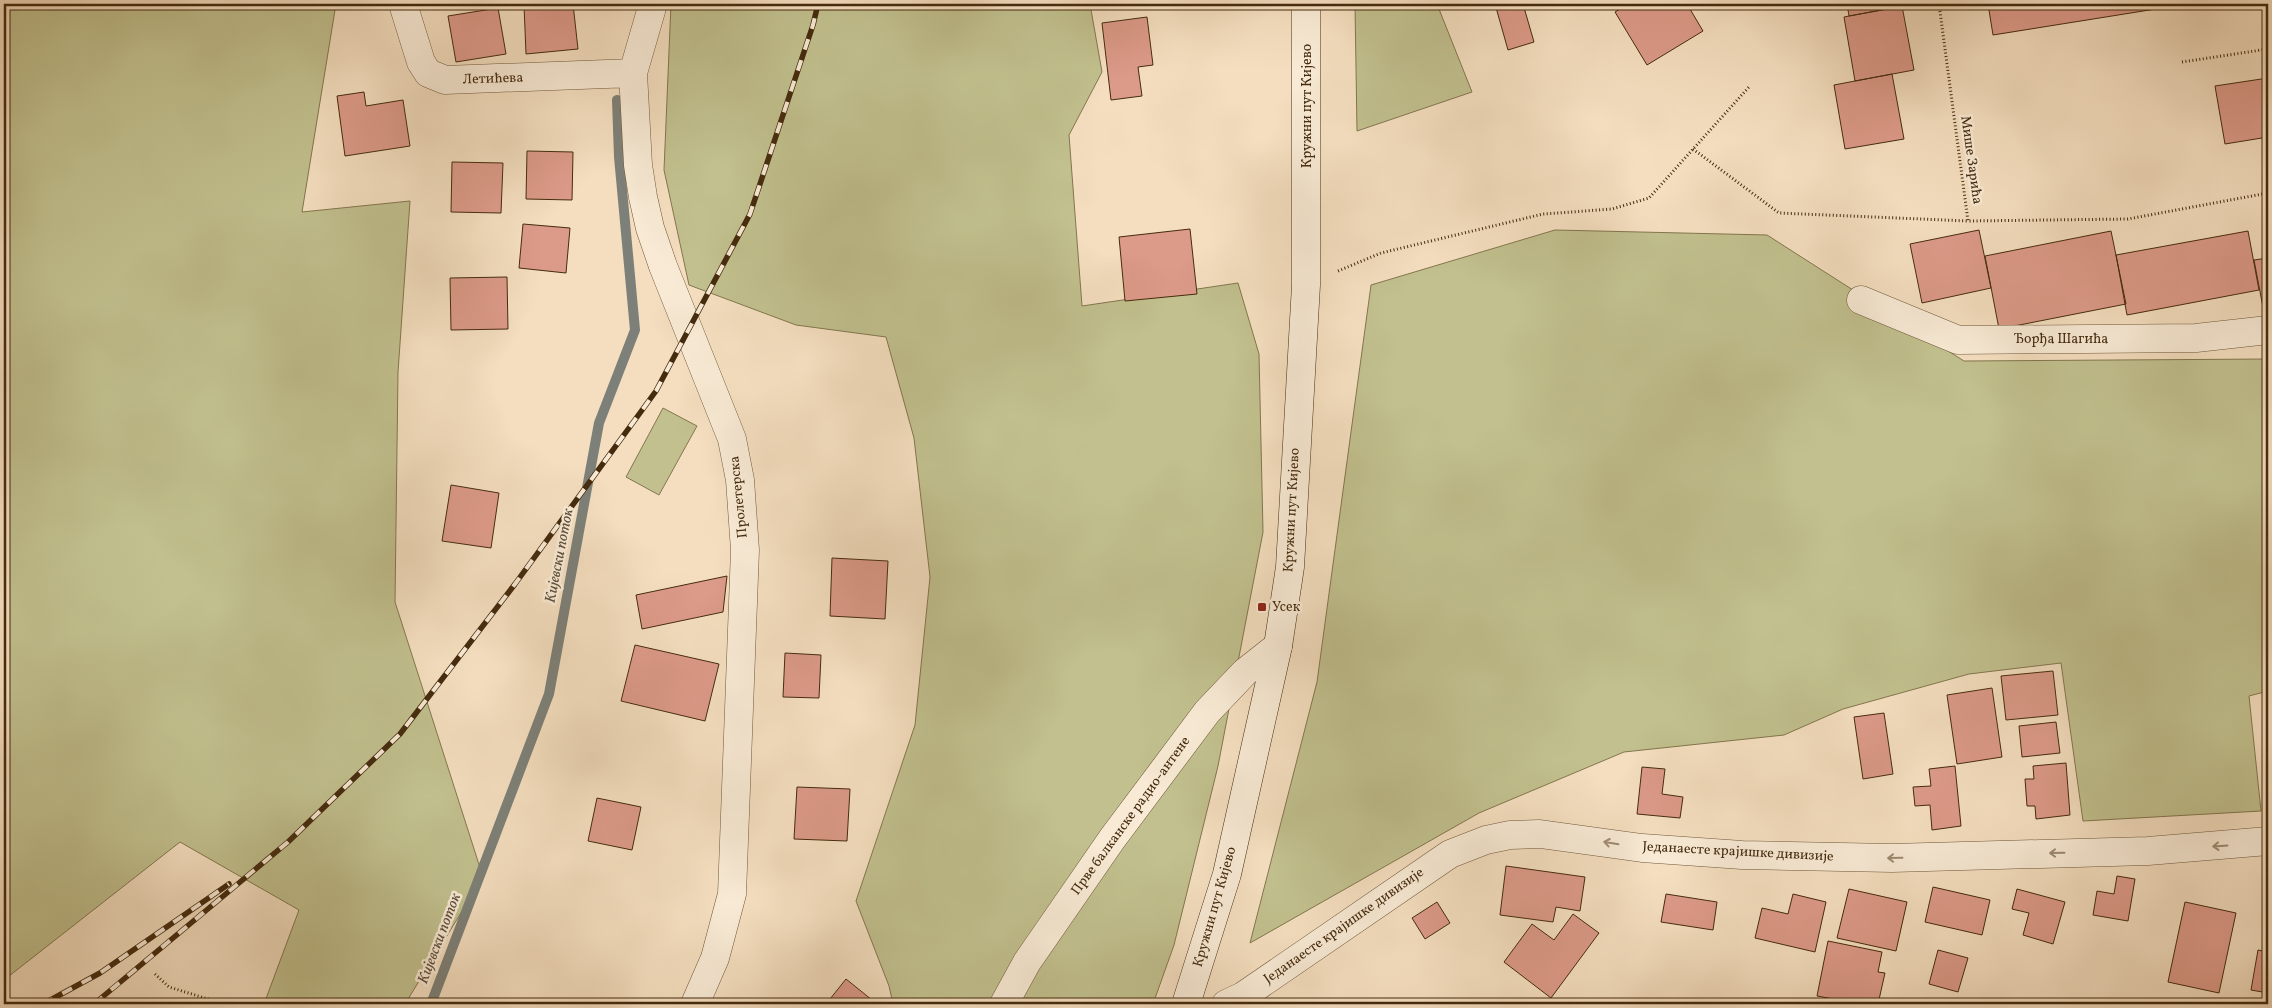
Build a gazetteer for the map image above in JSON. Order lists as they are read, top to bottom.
{
  "streets": {
    "street": [
      "Летићева",
      "Кружни пут Кијево",
      "Ђорђа Шагића",
      "Пролетерска",
      "Прве балканске радио-антене",
      "Једанаесте крајишке дивизије"
    ],
    "path": ["Мише Зарића"]
  },
  "crossings": [
    ["Летићева", "Пролетерска"],
    ["Кружни пут Кијево", "Прве балканске радио-антене"]
  ],
  "one_way": ["Једанаесте крајишке дивизије"],
  "water": ["Кијевски поток"],
  "places": {
    "transit": ["Усек"]
  }
}
